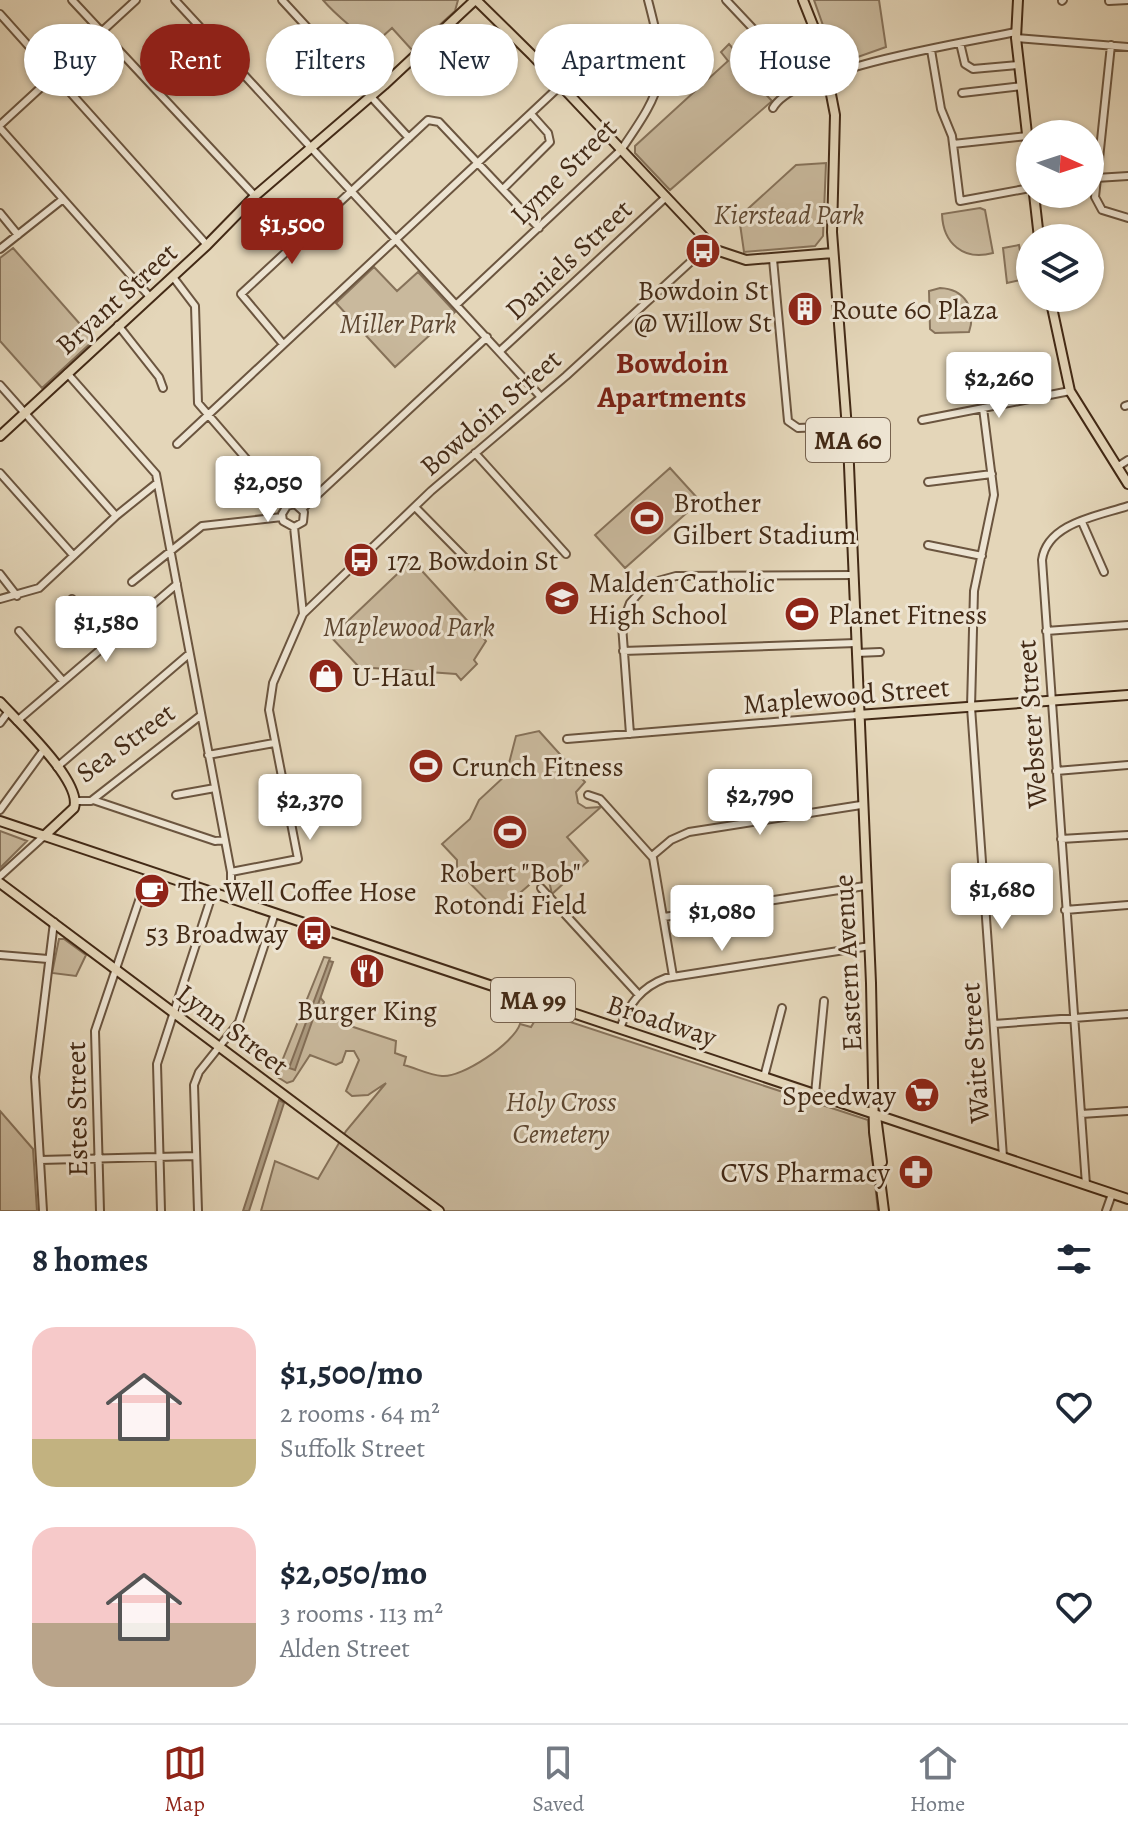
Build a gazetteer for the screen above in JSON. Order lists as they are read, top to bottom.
{
  "streets": {
    "main road": [
      "Bryant Street",
      "MA 60",
      "Maplewood Street",
      "Eastern Avenue",
      "MA 99",
      "Broadway",
      "Lynn Street"
    ],
    "street": [
      "Lyme Street",
      "Daniels Street",
      "Bowdoin Street",
      "Webster Street",
      "Sea Street",
      "Waite Street",
      "Estes Street"
    ]
  },
  "crossings": [
    ["Maplewood Street", "Webster Street"],
    ["Maplewood Street", "Eastern Avenue"],
    ["Maplewood Street", "Waite Street"],
    ["Webster Street", "Broadway"],
    ["Eastern Avenue", "Broadway"],
    ["Broadway", "Waite Street"],
    ["Broadway", "Estes Street"],
    ["Lynn Street", "Estes Street"]
  ],
  "districts": ["Bowdoin Apartments"],
  "parks": [
    "Kierstead Park",
    "Miller Park",
    "Maplewood Park",
    "Holy Cross Cemetery"
  ],
  "places": {
    "bus stop": ["Bowdoin St @ Willow St", "172 Bowdoin St", "53 Broadway"],
    "building": ["Route 60 Plaza"],
    "sports": [
      "Brother Gilbert Stadium",
      "Planet Fitness",
      "Crunch Fitness",
      "Robert \"Bob\" Rotondi Field"
    ],
    "school or university": ["Malden Catholic High School"],
    "shop": ["U-Haul"],
    "cafe": ["The Well Coffee Hose"],
    "restaurant": ["Burger King"],
    "supermarket": ["Speedway"],
    "pharmacy": ["CVS Pharmacy"]
  },
  "north": "right",
  "page": {
    "chip": [
      "Buy",
      "Rent",
      "Filters",
      "New",
      "Apartment",
      "House"
    ],
    "price": [
      "$1,500",
      "$2,260",
      "$2,050",
      "$1,580",
      "$2,790",
      "$2,370",
      "$1,680",
      "$1,080"
    ],
    "heading": "8 homes",
    "list": [
      {
        "name": "$1,500/mo",
        "note": "2 rooms · 64 m² · Suffolk Street"
      },
      {
        "name": "$2,050/mo",
        "note": "3 rooms · 113 m² · Alden Street"
      }
    ],
    "tabs": ["Map", "Saved", "Home"]
  }
}
